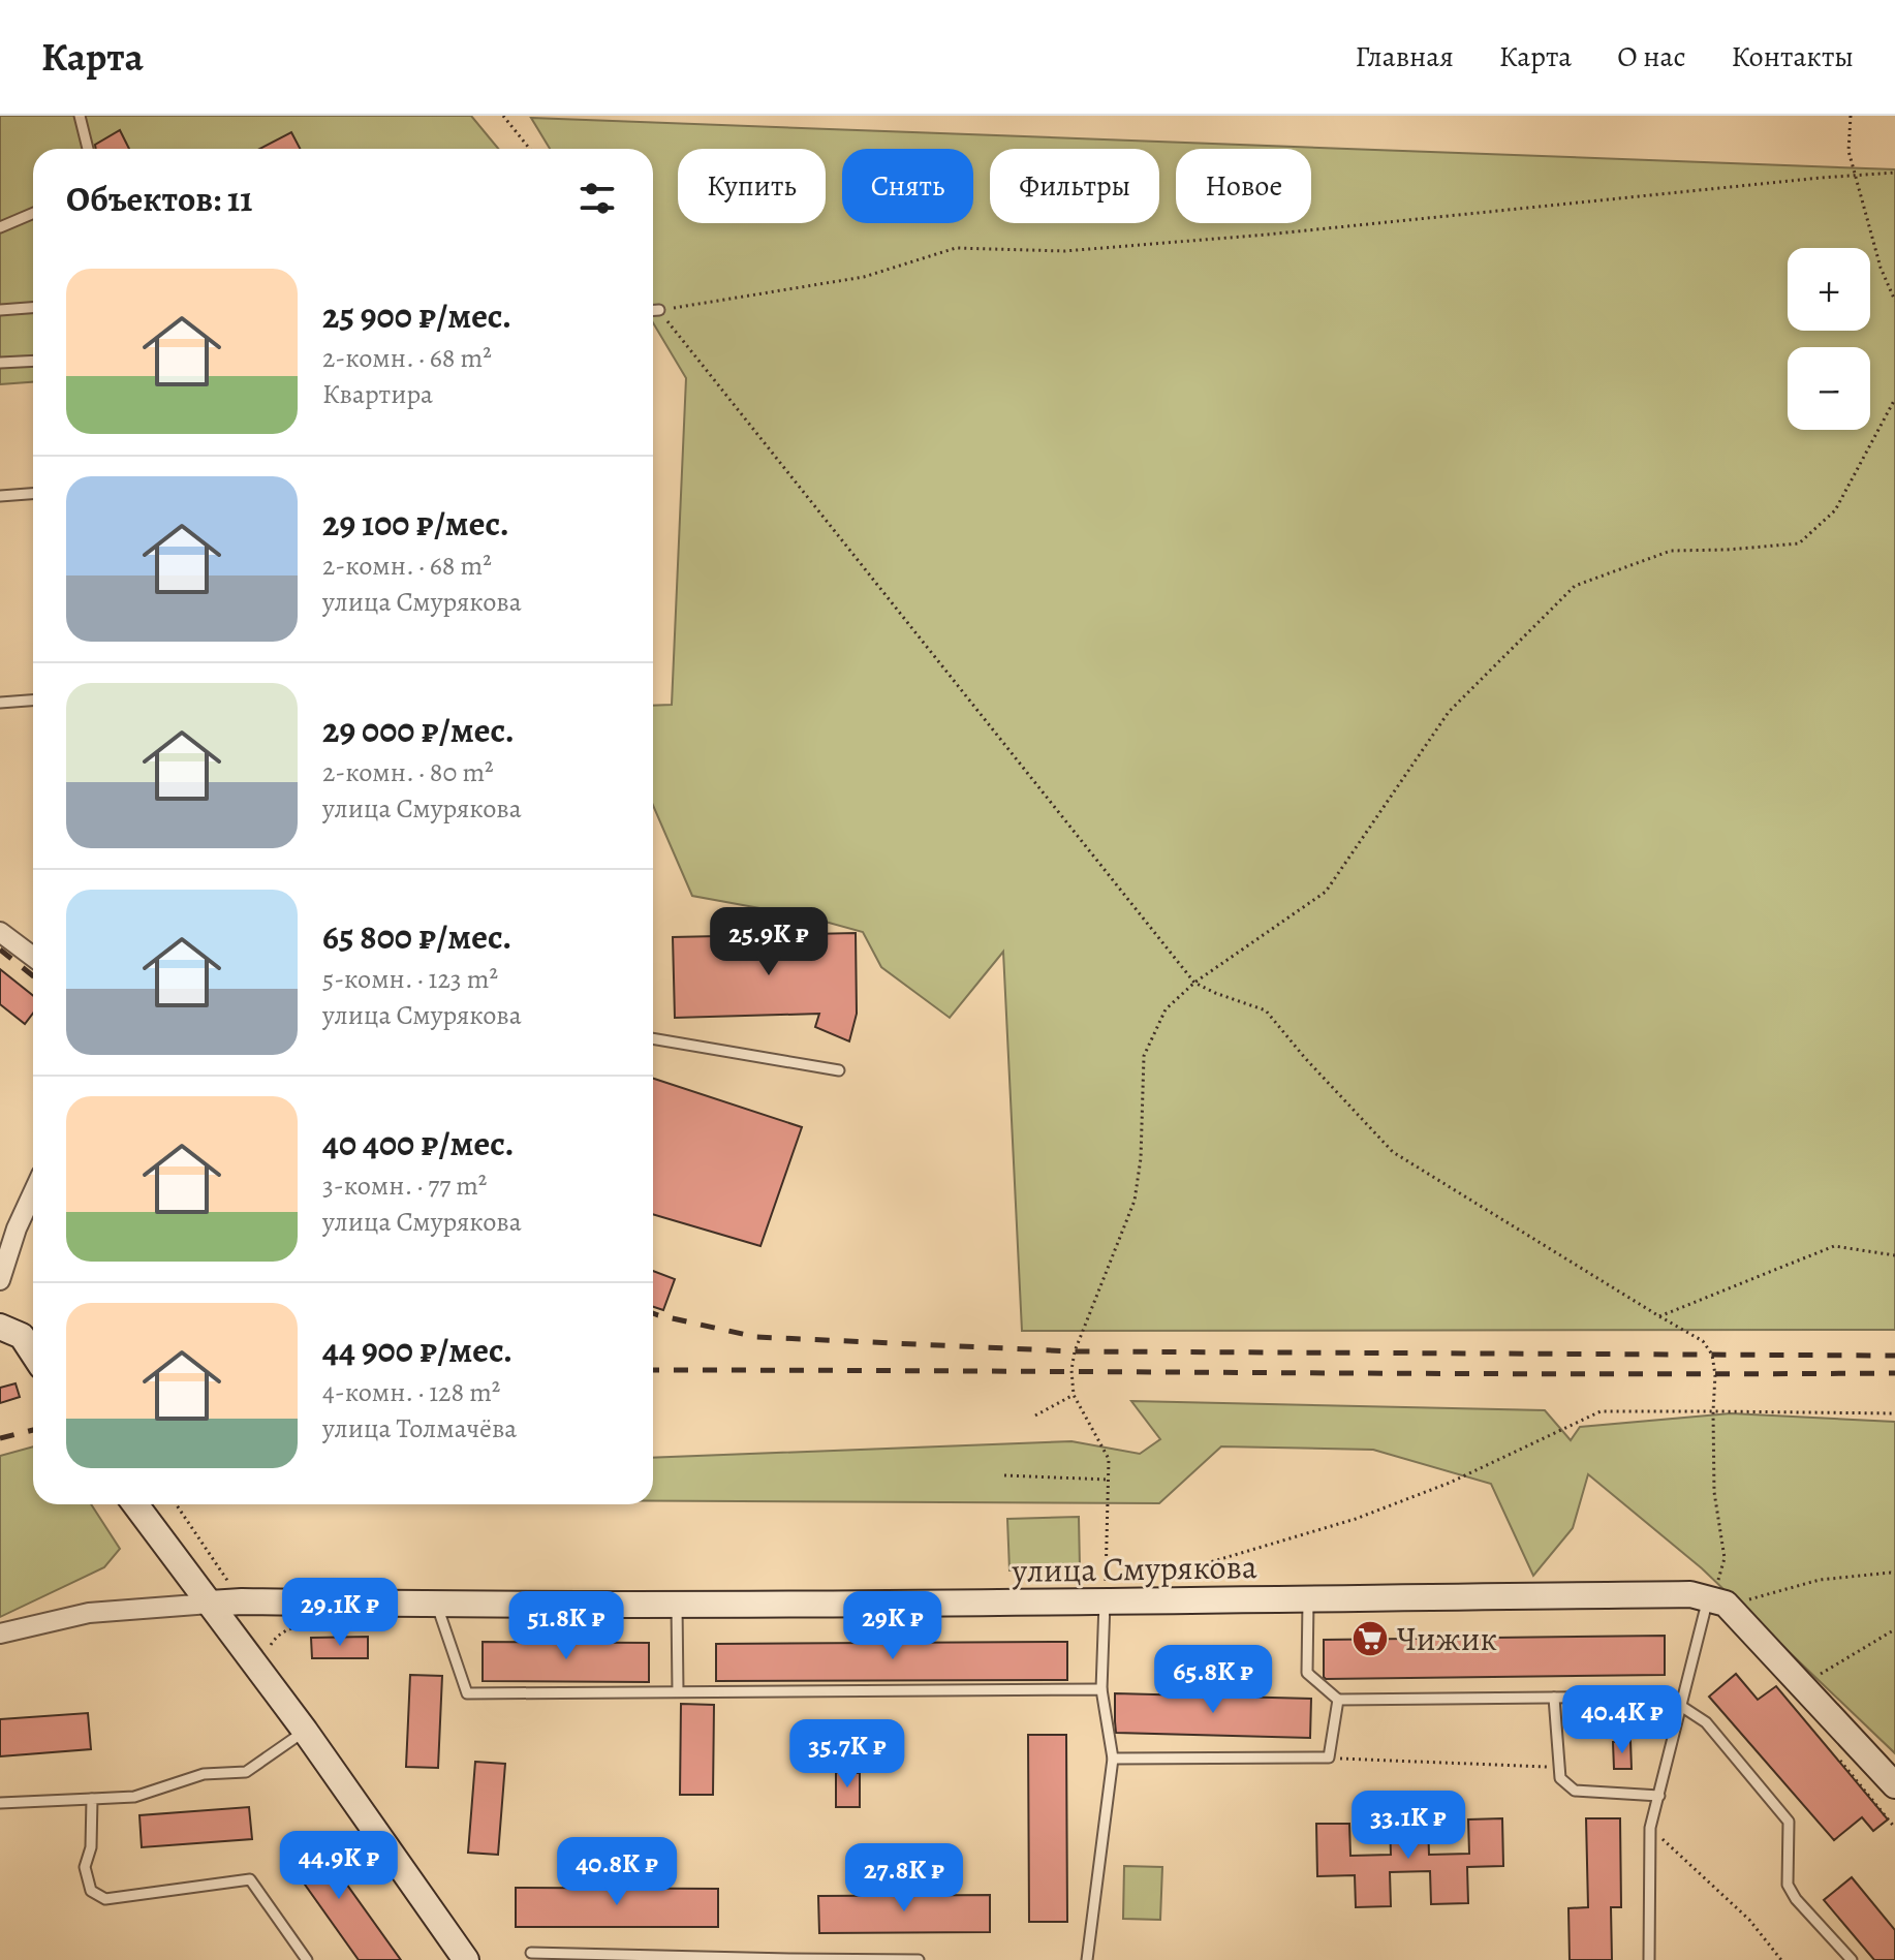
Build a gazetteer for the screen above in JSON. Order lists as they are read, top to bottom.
{
  "streets": {
    "street": ["улица Смурякова"]
  },
  "places": {
    "supermarket": ["Чижик"]
  },
  "page": {
    "header": "Карта",
    "nav": [
      "Главная",
      "Карта",
      "О нас",
      "Контакты"
    ],
    "chip": [
      "Купить",
      "Снять",
      "Фильтры",
      "Новое"
    ],
    "heading": "Объектов: 11",
    "map_buttons": ["+", "−"],
    "list": [
      {
        "name": "25 900 ₽/мес.",
        "note": "2-комн. · 68 m² · Квартира"
      },
      {
        "name": "29 100 ₽/мес.",
        "note": "2-комн. · 68 m² · улица Смурякова"
      },
      {
        "name": "29 000 ₽/мес.",
        "note": "2-комн. · 80 m² · улица Смурякова"
      },
      {
        "name": "65 800 ₽/мес.",
        "note": "5-комн. · 123 m² · улица Смурякова"
      },
      {
        "name": "40 400 ₽/мес.",
        "note": "3-комн. · 77 m² · улица Смурякова"
      },
      {
        "name": "44 900 ₽/мес.",
        "note": "4-комн. · 128 m² · улица Толмачёва"
      }
    ],
    "price": [
      "25.9K ₽",
      "29.1K ₽",
      "51.8K ₽",
      "29K ₽",
      "65.8K ₽",
      "40.4K ₽",
      "35.7K ₽",
      "33.1K ₽",
      "44.9K ₽",
      "40.8K ₽",
      "27.8K ₽"
    ]
  }
}
